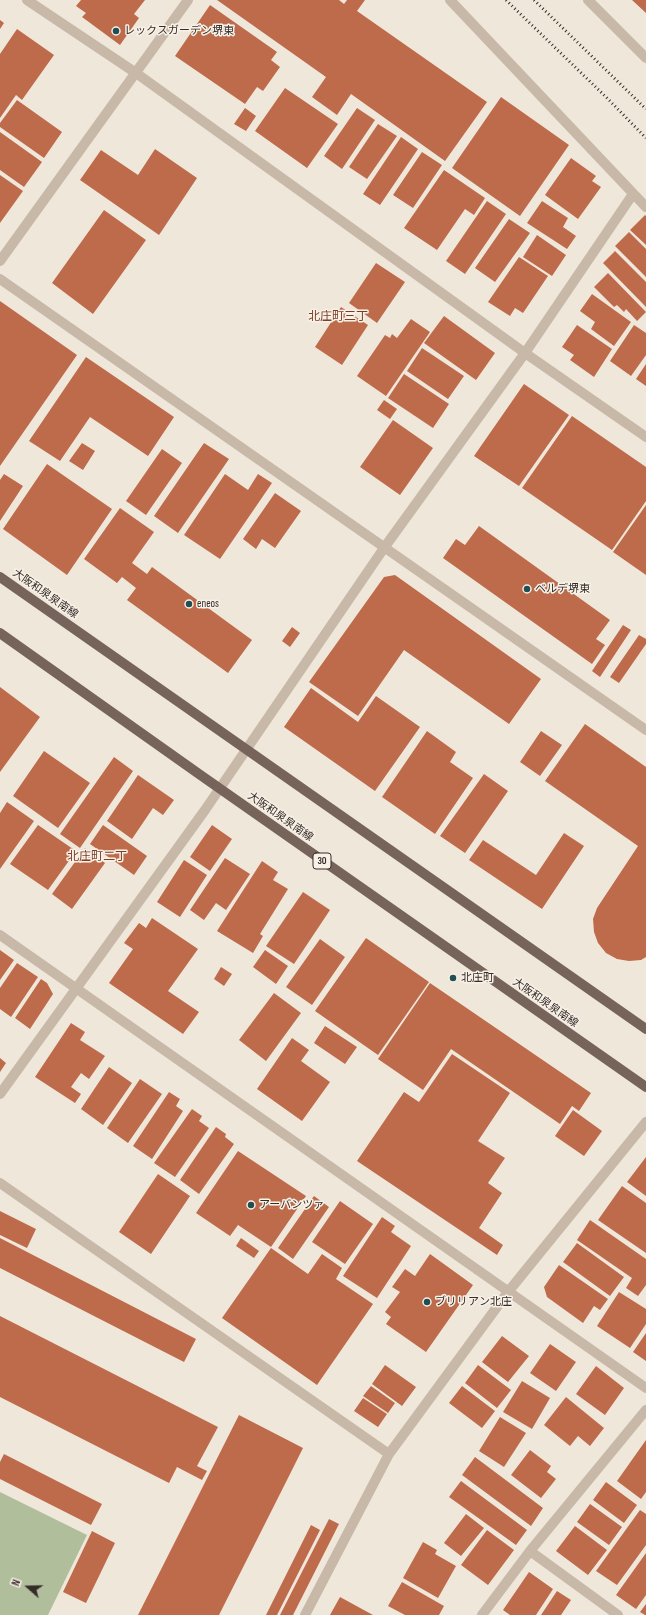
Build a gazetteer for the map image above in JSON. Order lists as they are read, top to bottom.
{
  "streets": {
    "main road": ["大阪和泉泉南線", "30"]
  },
  "districts": ["北庄町三丁", "北庄町二丁"],
  "places": [
    "レックスガーデン堺東",
    "ベルデ堺東",
    "eneos",
    "北庄町",
    "アーバンツァ",
    "ブリリアン北庄"
  ],
  "north": "left"
}
